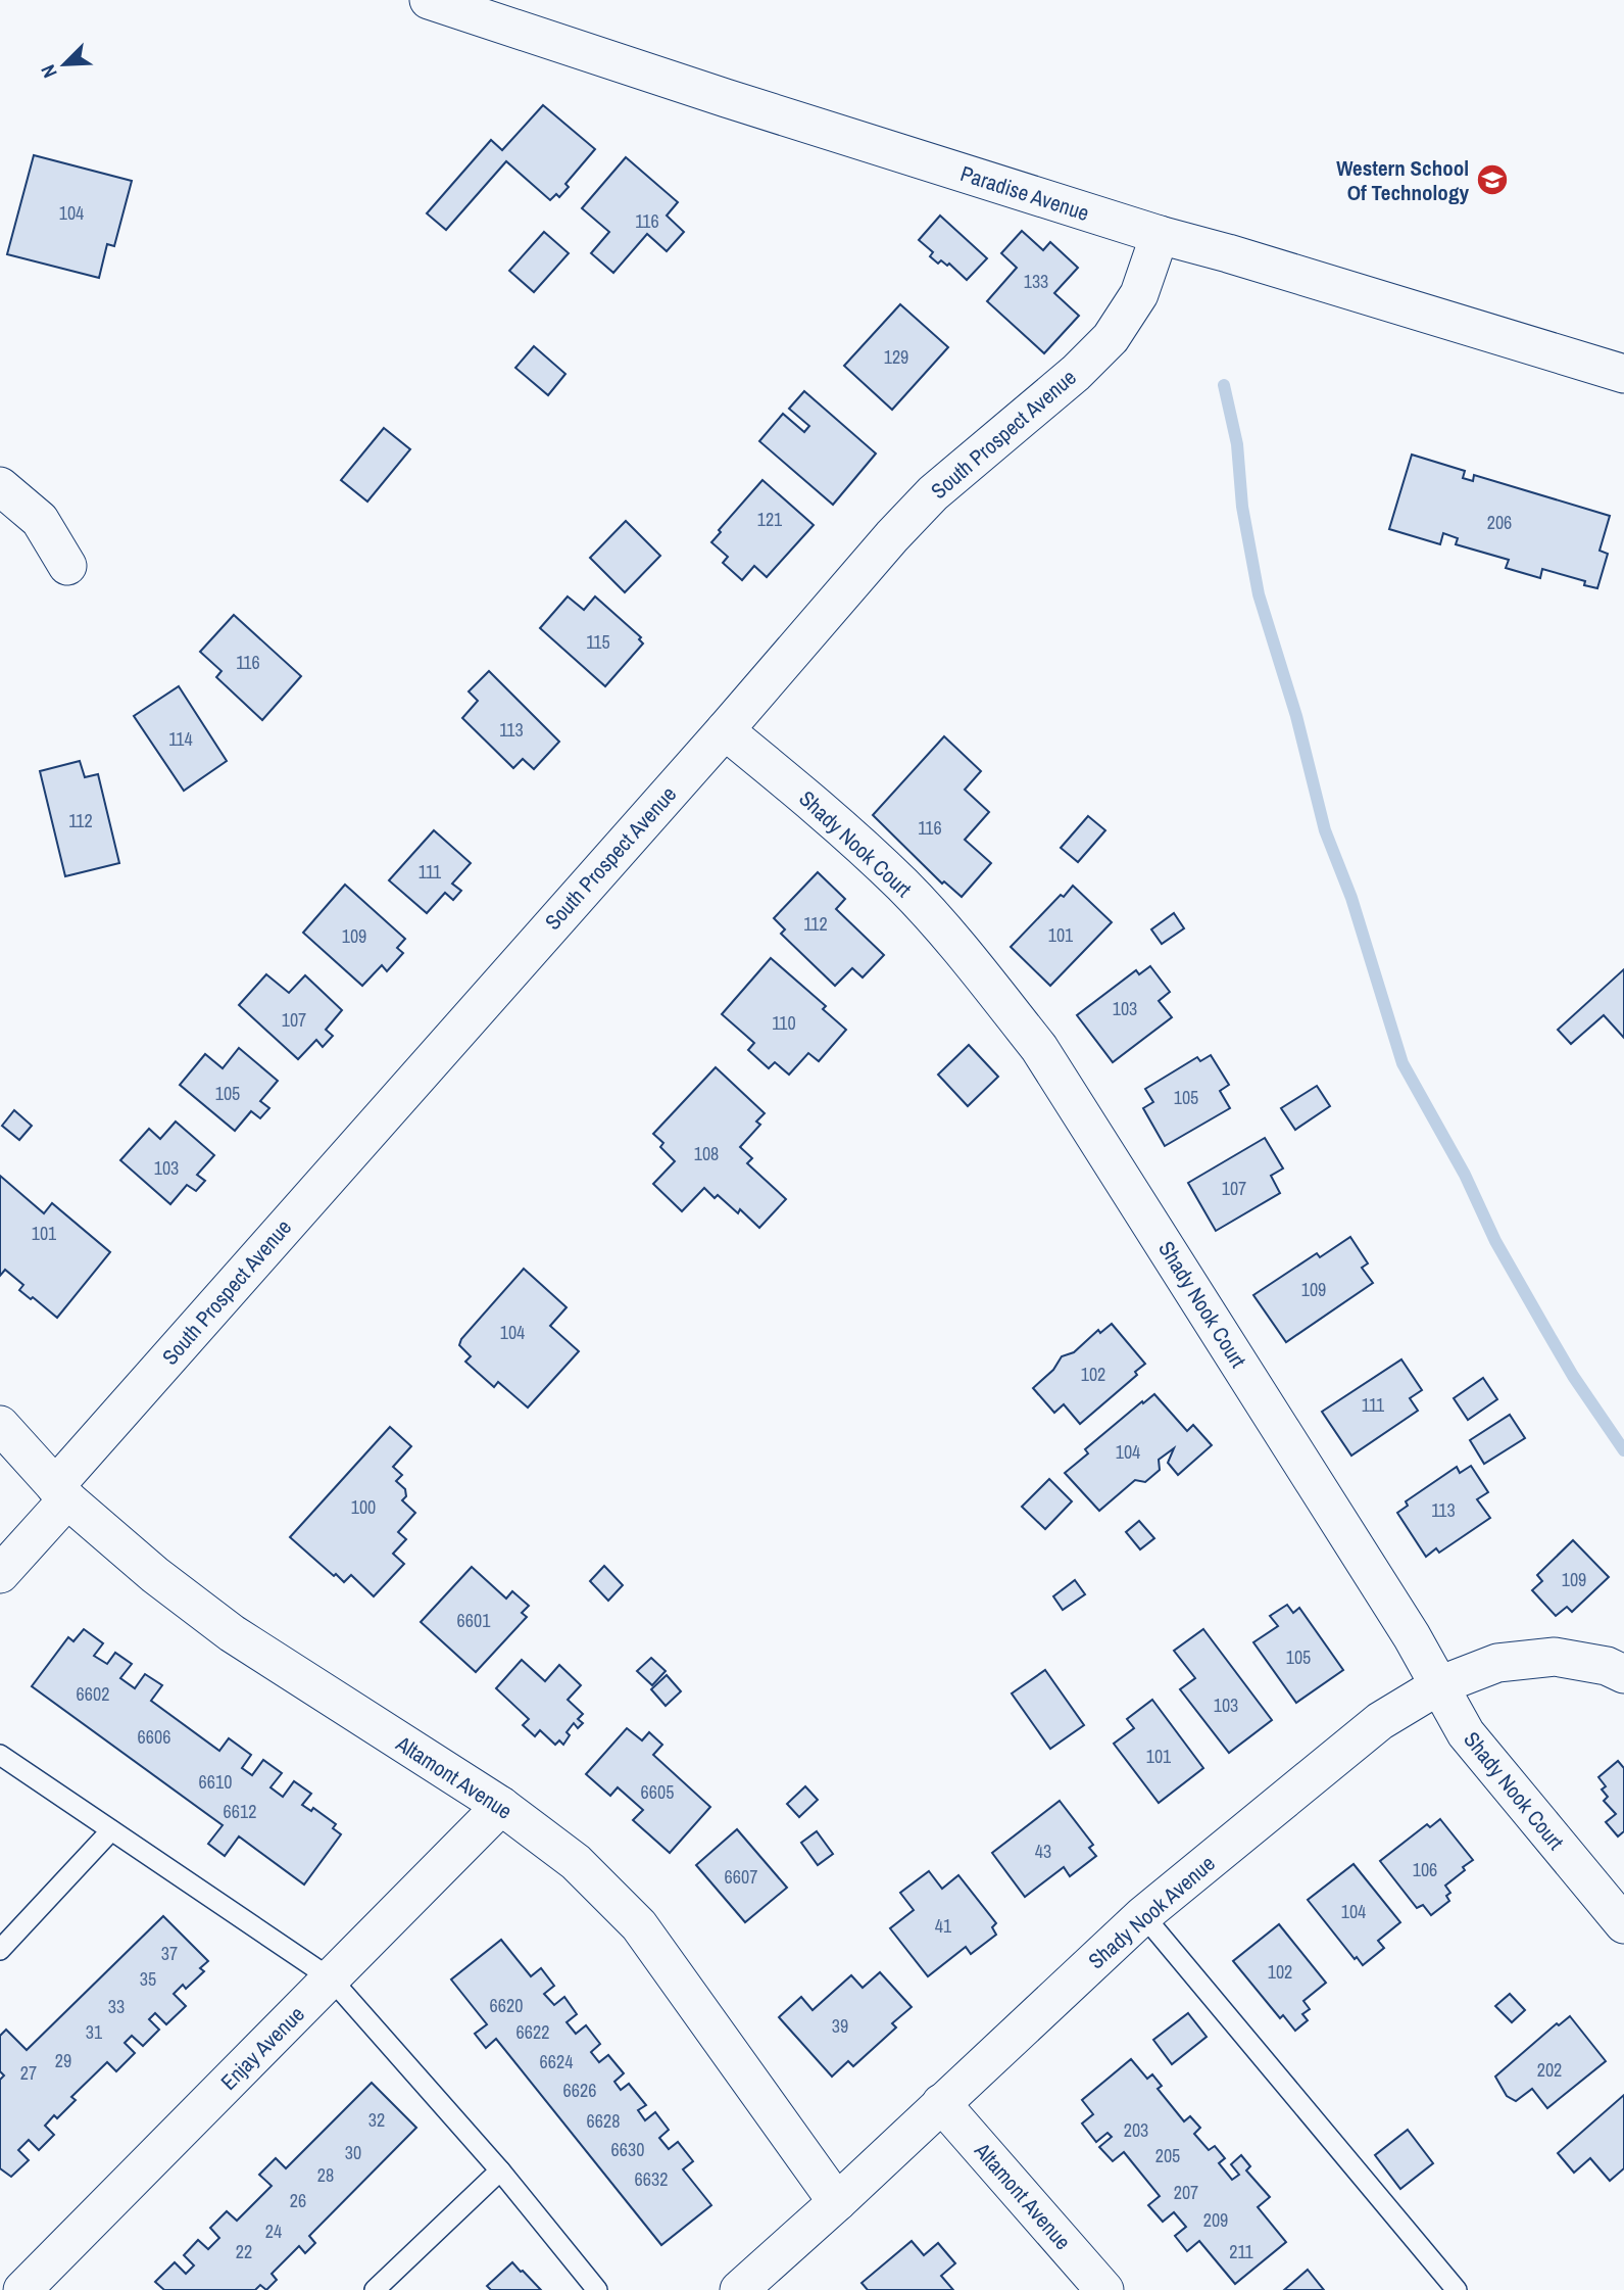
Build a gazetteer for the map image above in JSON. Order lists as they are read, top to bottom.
{
  "streets": {
    "street": [
      "Paradise Avenue",
      "South Prospect Avenue",
      "Shady Nook Court",
      "Altamont Avenue",
      "Shady Nook Avenue",
      "Enjay Avenue"
    ]
  },
  "crossings": [
    ["Paradise Avenue", "South Prospect Avenue"],
    ["South Prospect Avenue", "Shady Nook Court"],
    ["South Prospect Avenue", "Altamont Avenue"],
    ["Shady Nook Court", "Shady Nook Avenue"],
    ["Altamont Avenue", "Shady Nook Avenue"],
    ["Altamont Avenue", "Enjay Avenue"]
  ],
  "places": {
    "school or university": ["Western School Of Technology"]
  },
  "house_numbers": [
    "104",
    "116",
    "133",
    "129",
    "121",
    "206",
    "115",
    "116",
    "113",
    "114",
    "112",
    "116",
    "111",
    "112",
    "101",
    "109",
    "103",
    "107",
    "110",
    "105",
    "105",
    "108",
    "103",
    "107",
    "101",
    "109",
    "104",
    "102",
    "111",
    "104",
    "100",
    "113",
    "109",
    "6601",
    "105",
    "6602",
    "103",
    "6606",
    "101",
    "6610",
    "6605",
    "6612",
    "43",
    "106",
    "6607",
    "104",
    "41",
    "37",
    "102",
    "35",
    "6620",
    "33",
    "39",
    "31",
    "6622",
    "29",
    "6624",
    "202",
    "27",
    "6626",
    "32",
    "6628",
    "203",
    "6630",
    "30",
    "205",
    "28",
    "6632",
    "207",
    "26",
    "209",
    "24",
    "22",
    "211"
  ],
  "north": "bottom left"
}
